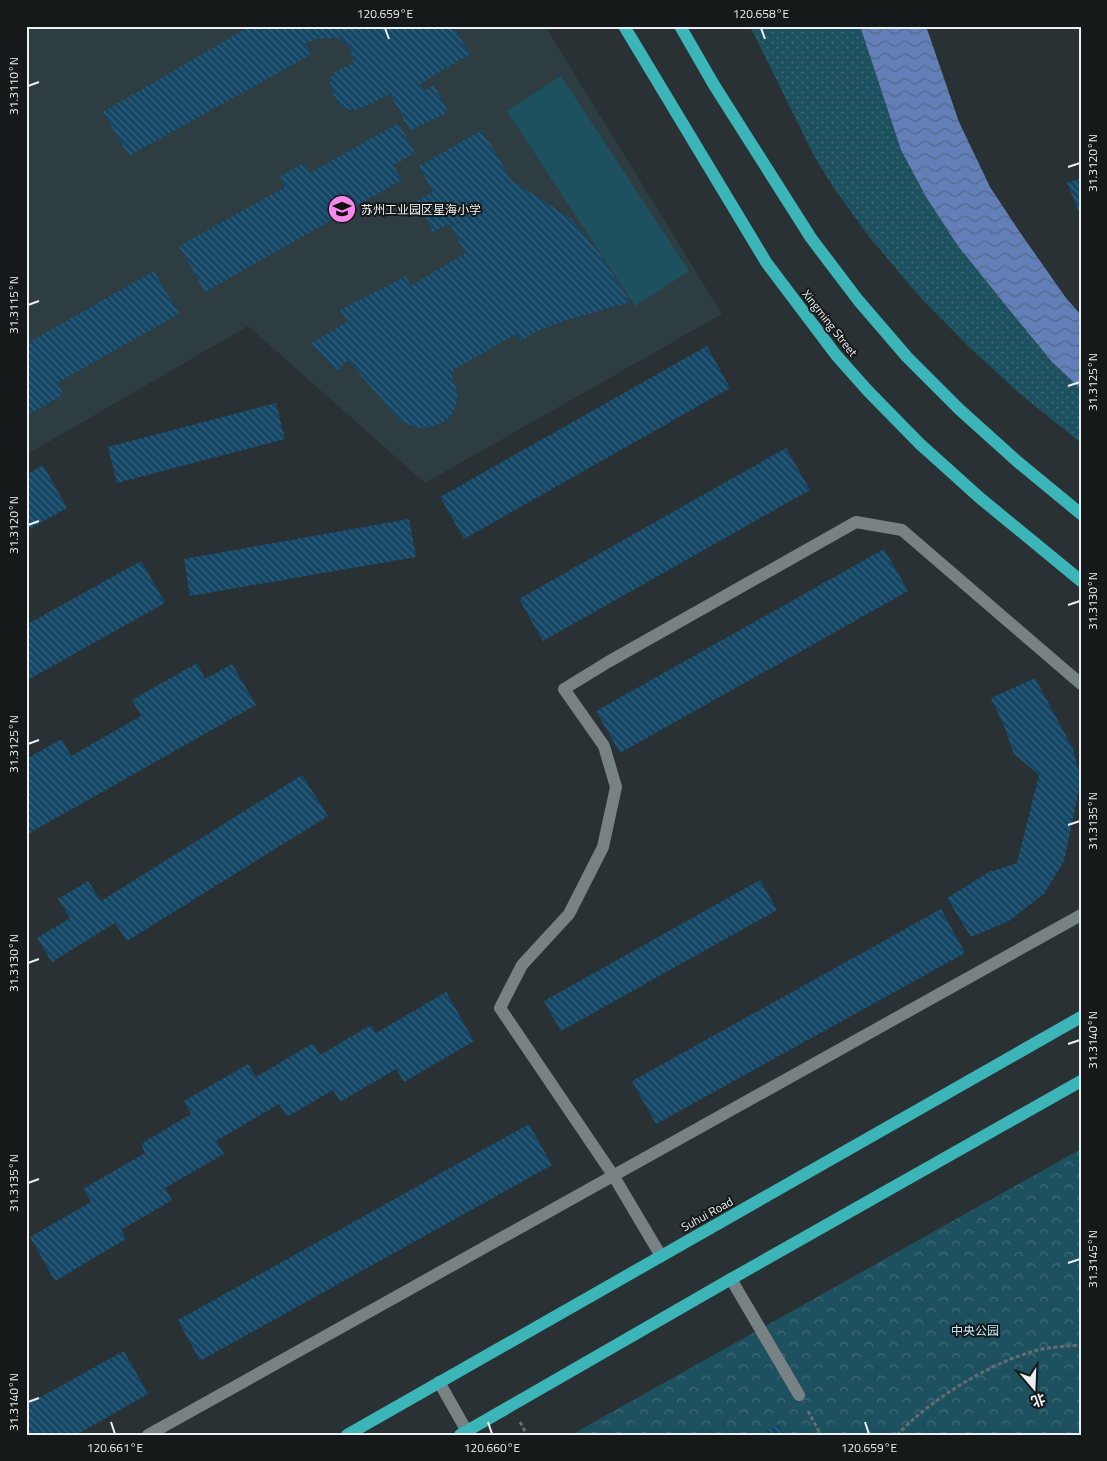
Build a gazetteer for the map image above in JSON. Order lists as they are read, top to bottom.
{
  "streets": {
    "main road": ["Xingming Street", "Suhui Road"]
  },
  "parks": ["中央公园"],
  "places": {
    "school or university": ["苏州工业园区星海小学"]
  },
  "north": "bottom",
  "coordinates": [
    "120.659°E",
    "120.658°E",
    "31.3110°N",
    "31.3120°N",
    "31.3115°N",
    "31.3125°N",
    "31.3130°N",
    "31.3135°N",
    "31.3140°N",
    "31.3145°N",
    "120.661°E",
    "120.660°E"
  ]
}
